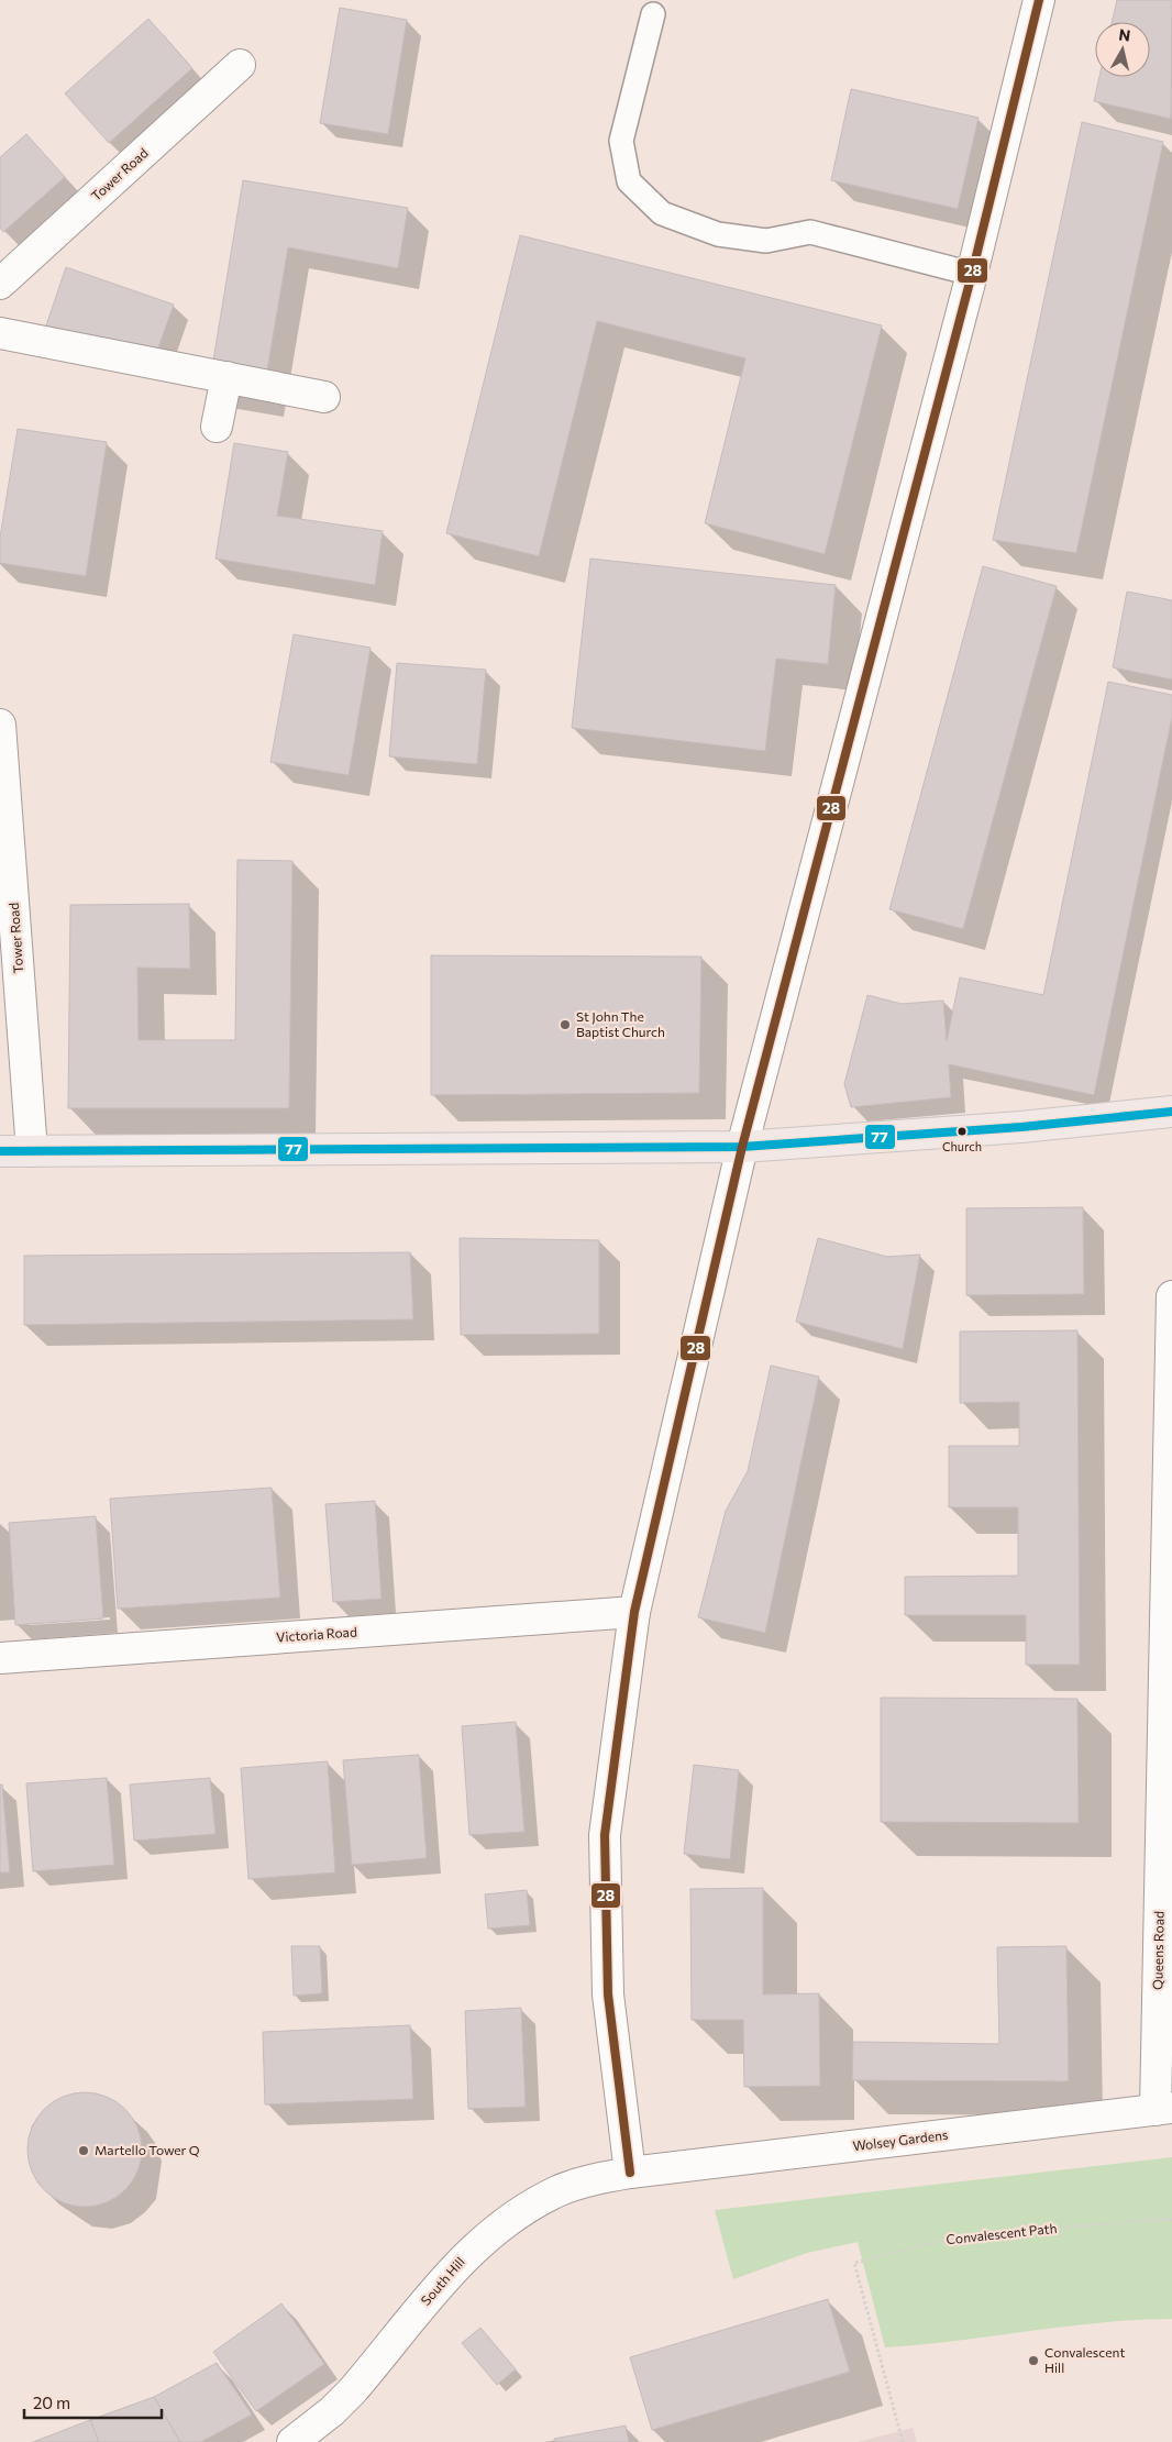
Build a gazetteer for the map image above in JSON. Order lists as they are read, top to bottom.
{
  "streets": {
    "street": [
      "Tower Road",
      "Victoria Road",
      "Queens Road",
      "Wolsey Gardens",
      "South Hill"
    ],
    "path": ["Convalescent Path"]
  },
  "crossings": [
    ["Queens Road", "Wolsey Gardens"],
    ["Wolsey Gardens", "South Hill"]
  ],
  "places": [
    "St John The Baptist Church",
    "Church",
    "Martello Tower Q",
    "Convalescent Hill"
  ],
  "lines": ["transit line 28", "transit line 77"],
  "scale_bar": "20 m",
  "north": "top"
}
